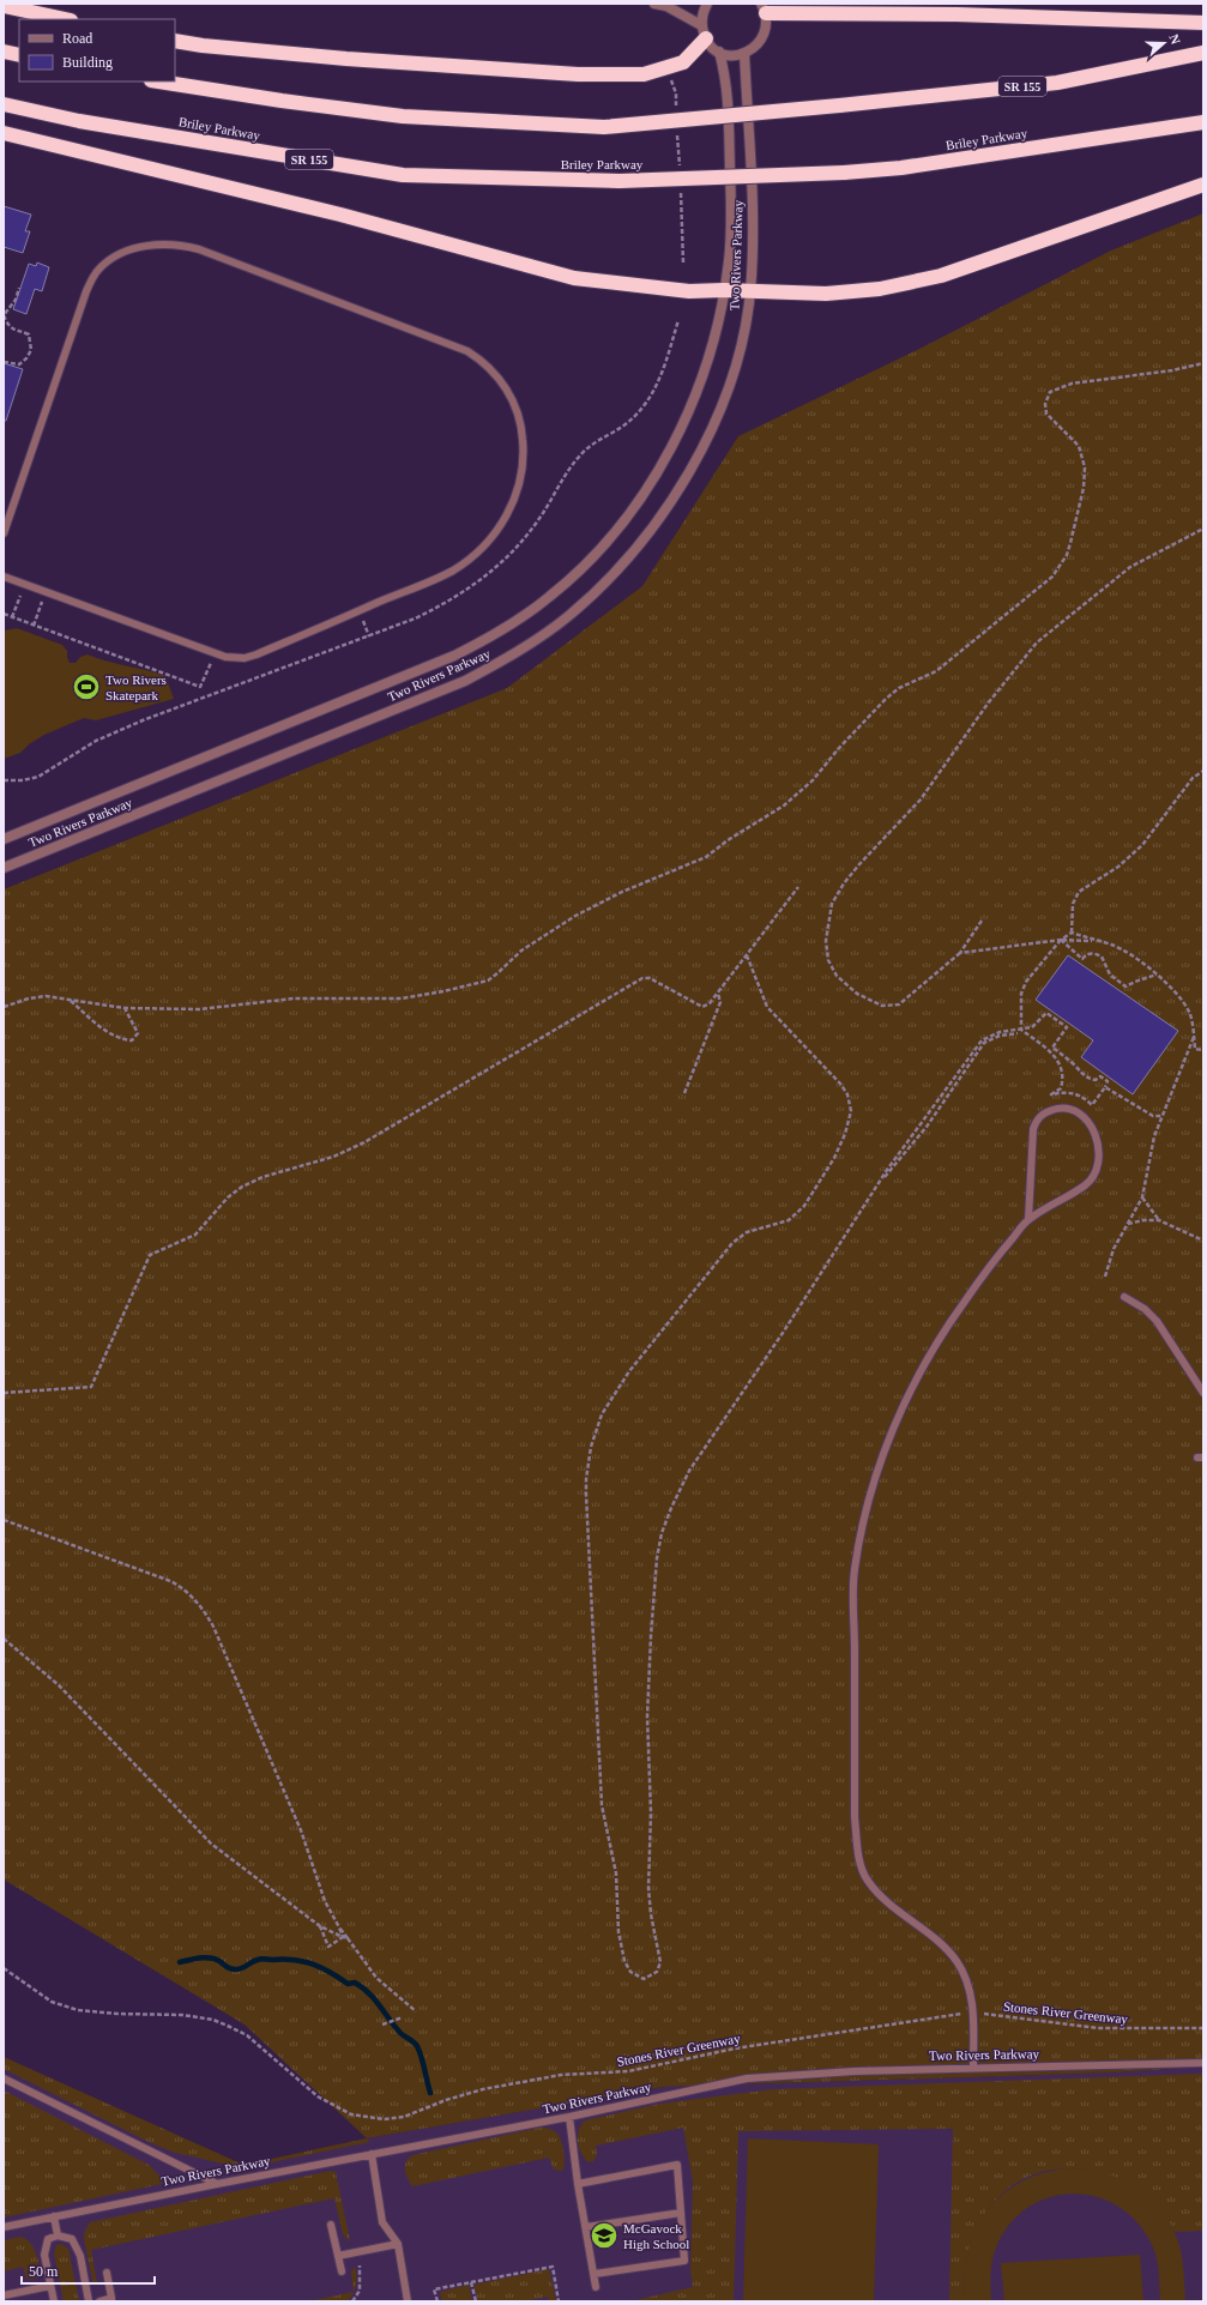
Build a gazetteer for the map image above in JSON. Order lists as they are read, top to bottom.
{
  "streets": {
    "highway": ["SR 155", "Briley Parkway"],
    "street": ["Two Rivers Parkway"],
    "path": ["Stones River Greenway"]
  },
  "places": {
    "sports": ["Two Rivers Skatepark"],
    "school or university": ["McGavock High School"]
  },
  "legend": ["Road", "Building"],
  "scale_bar": "50 m",
  "north": "right"
}
